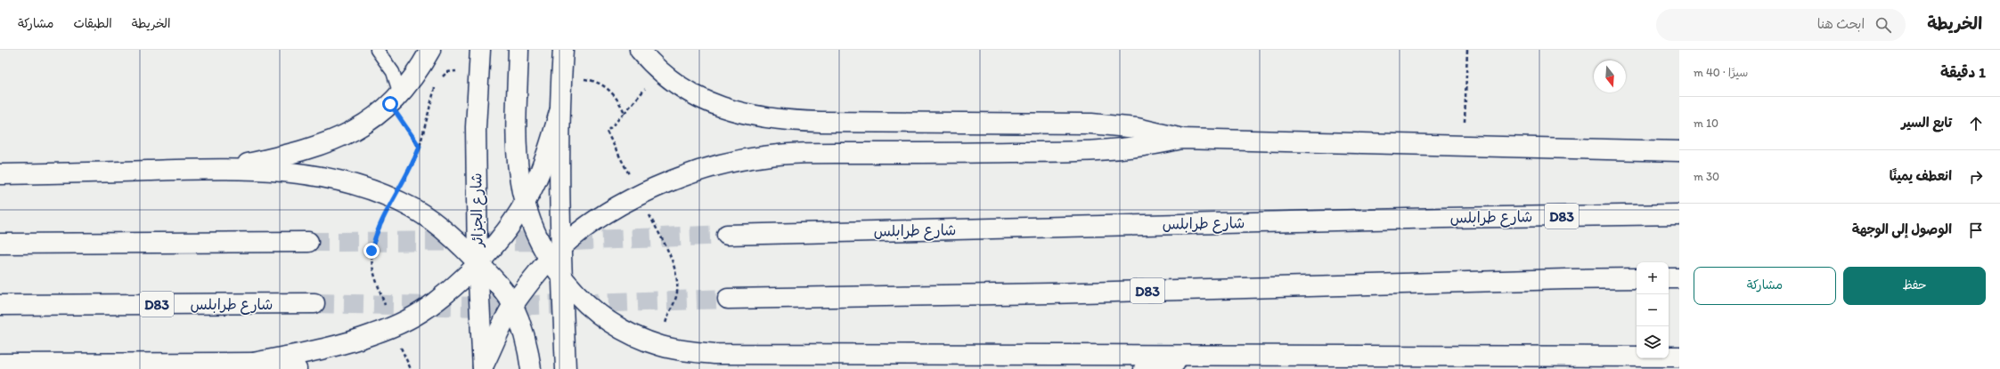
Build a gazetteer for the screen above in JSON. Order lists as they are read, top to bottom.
{
  "streets": {
    "main road": ["شارع الجزائر", "D83", "شارع طرابلس"]
  },
  "north": "bottom",
  "page": {
    "header": "الخريطة",
    "search": "ابحث هنا",
    "nav": ["الخريطة", "الطبقات", "مشاركة"],
    "heading": ["1 دقيقة", "سيرًا · 40 m"],
    "list": [
      ["تابع السير", "10 m"],
      ["انعطف يمينًا", "30 m"],
      "الوصول إلى الوجهة"
    ],
    "buttons": ["حفظ", "مشاركة"],
    "map_buttons": ["+", "−"]
  }
}
